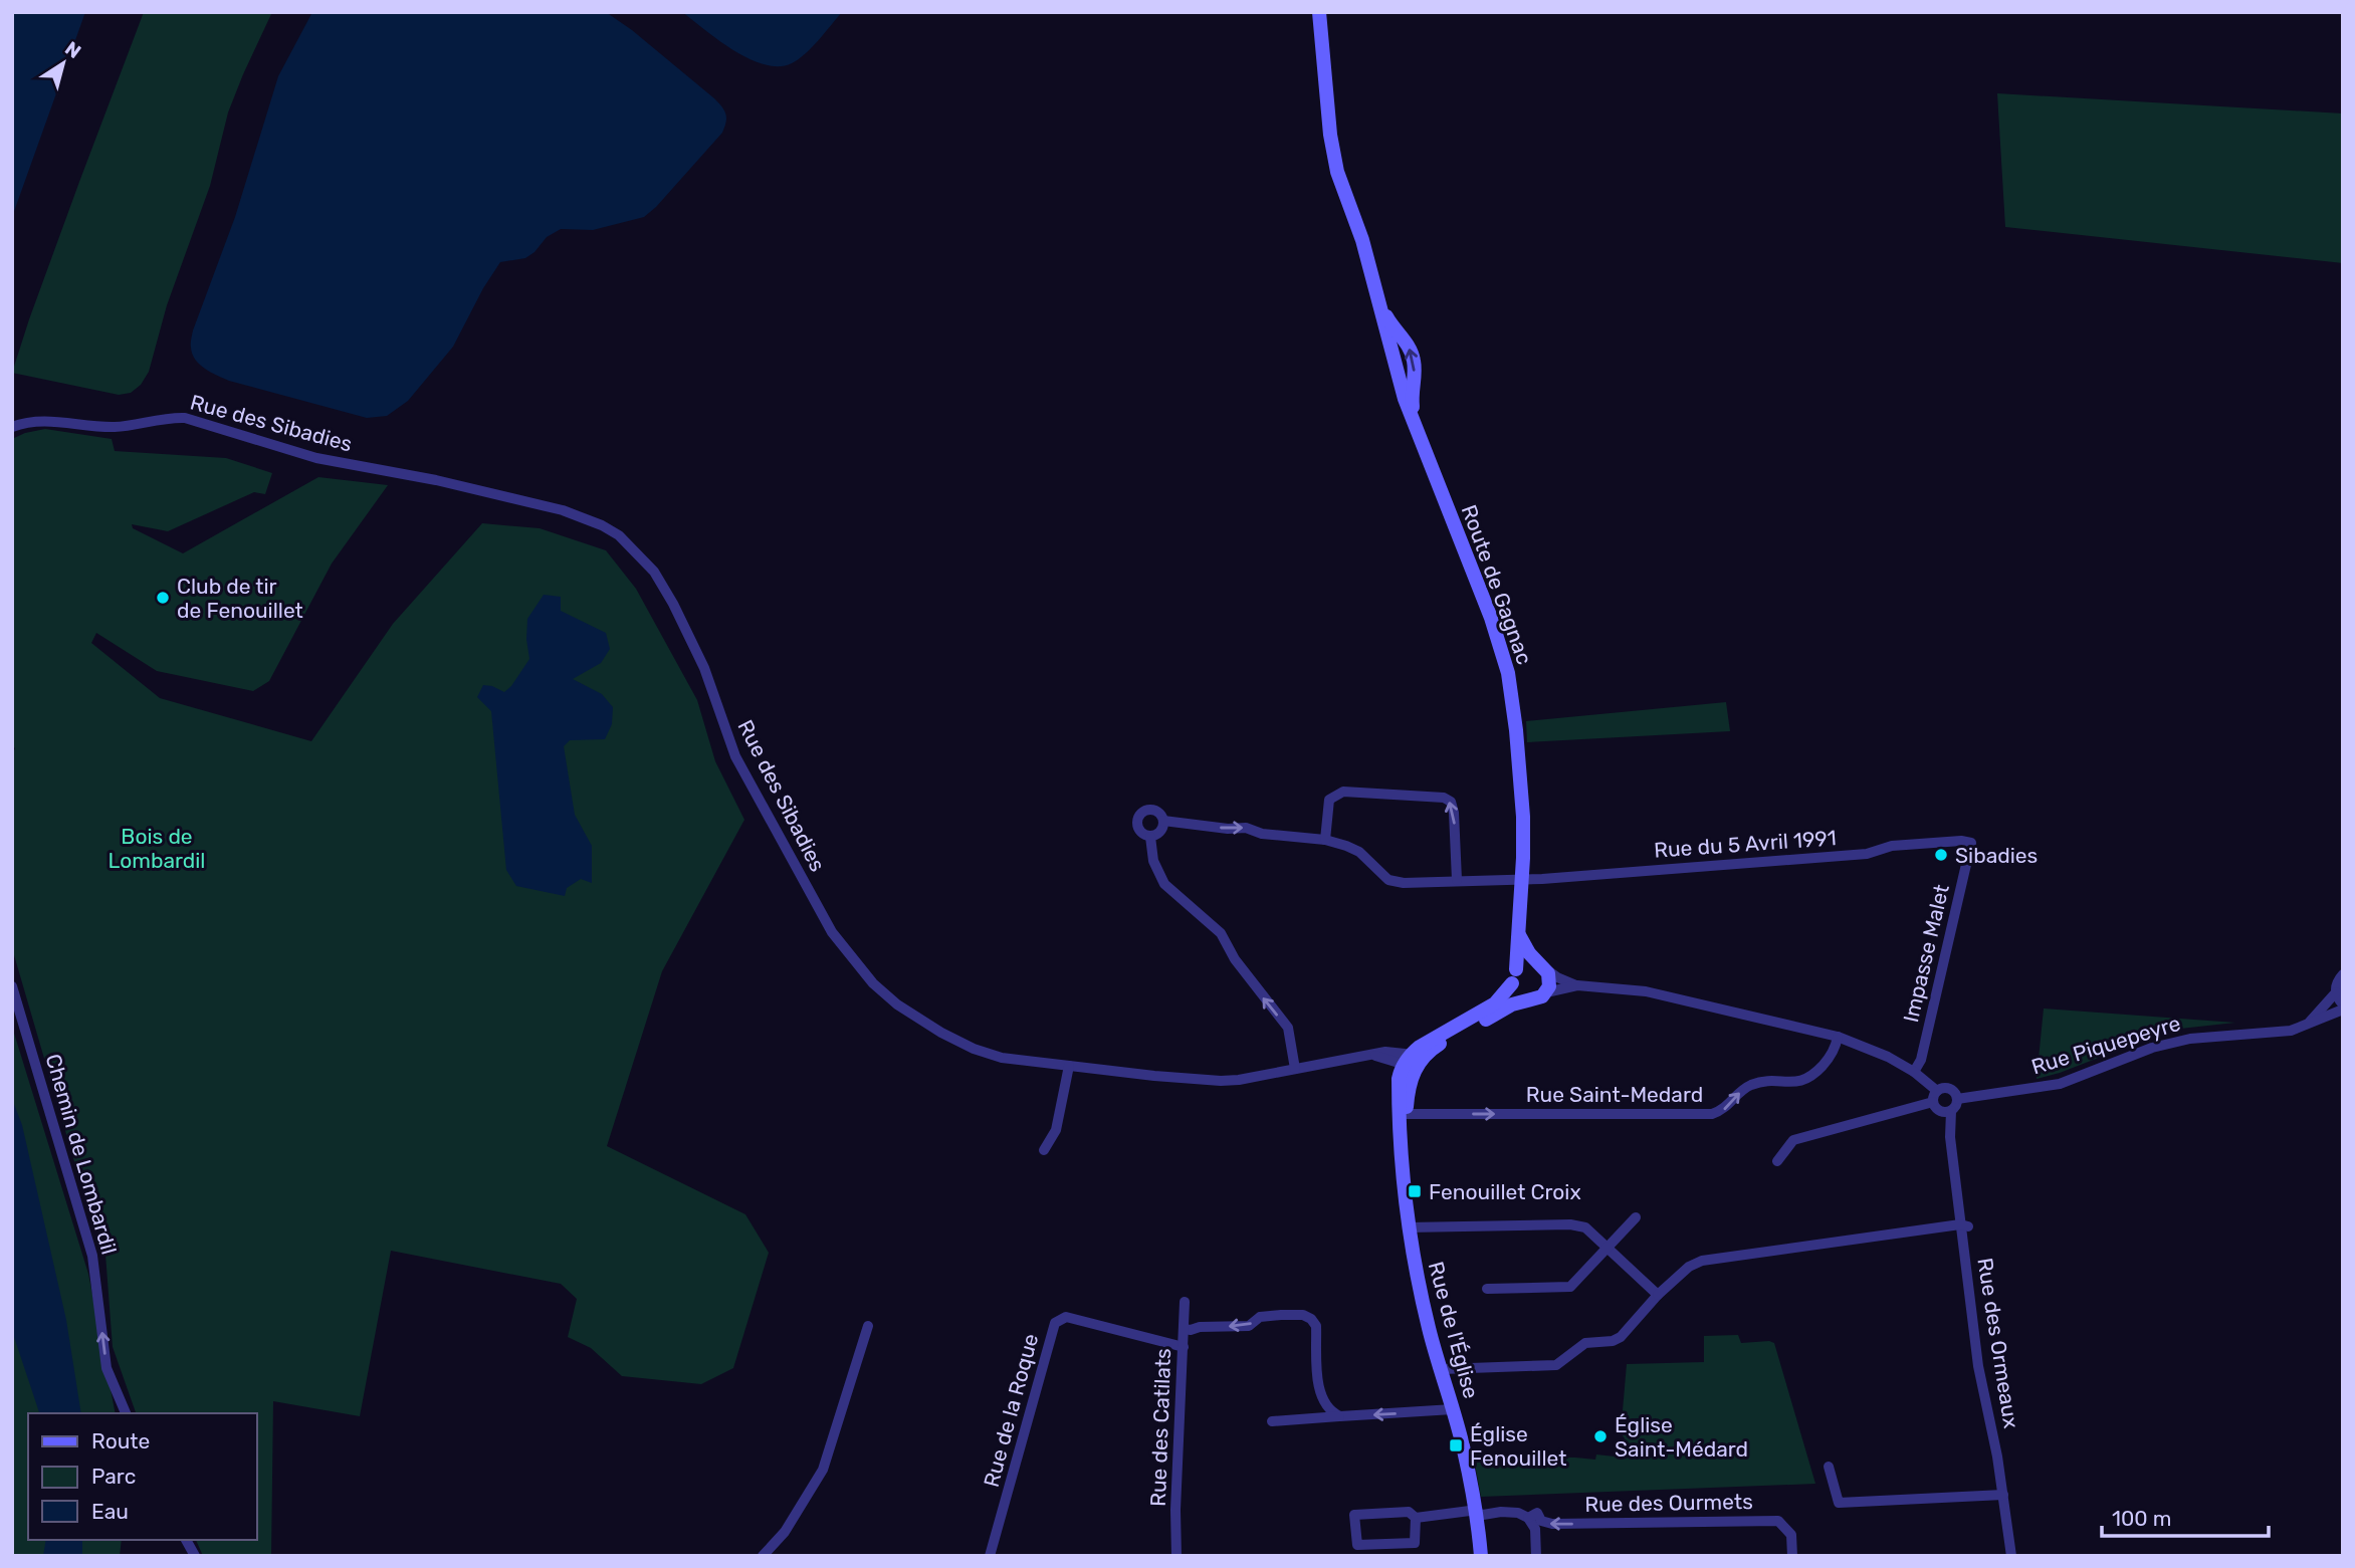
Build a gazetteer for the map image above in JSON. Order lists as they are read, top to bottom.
{
  "streets": {
    "main road": ["Route de Gagnac", "Rue de l'Église"],
    "street": [
      "Rue des Sibadies",
      "Rue du 5 Avril 1991",
      "Impasse Malet",
      "Rue Piquepeyre",
      "Rue Saint-Medard",
      "Chemin de Lombardil",
      "Rue des Ormeaux",
      "Rue de la Roque",
      "Rue des Catilats",
      "Rue des Ourmets"
    ]
  },
  "crossings": [
    ["Rue des Sibadies", "Rue de l'Église"],
    ["Route de Gagnac", "Rue du 5 Avril 1991"],
    ["Rue du 5 Avril 1991", "Impasse Malet"],
    ["Rue Piquepeyre", "Rue des Ormeaux"],
    ["Rue Saint-Medard", "Rue de l'Église"],
    ["Rue de l'Église", "Rue des Ourmets"],
    ["Rue de la Roque", "Rue des Catilats"]
  ],
  "one_way": ["Chemin de Lombardil", "Rue des Ourmets"],
  "parks": ["Bois de Lombardil"],
  "places": {
    "other": ["Club de tir de Fenouillet", "Sibadies", "Église Saint-Médard"],
    "transit": ["Fenouillet Croix", "Église Fenouillet"]
  },
  "legend": ["Route", "Parc", "Eau"],
  "scale_bar": "100 m",
  "north": "top right"
}
